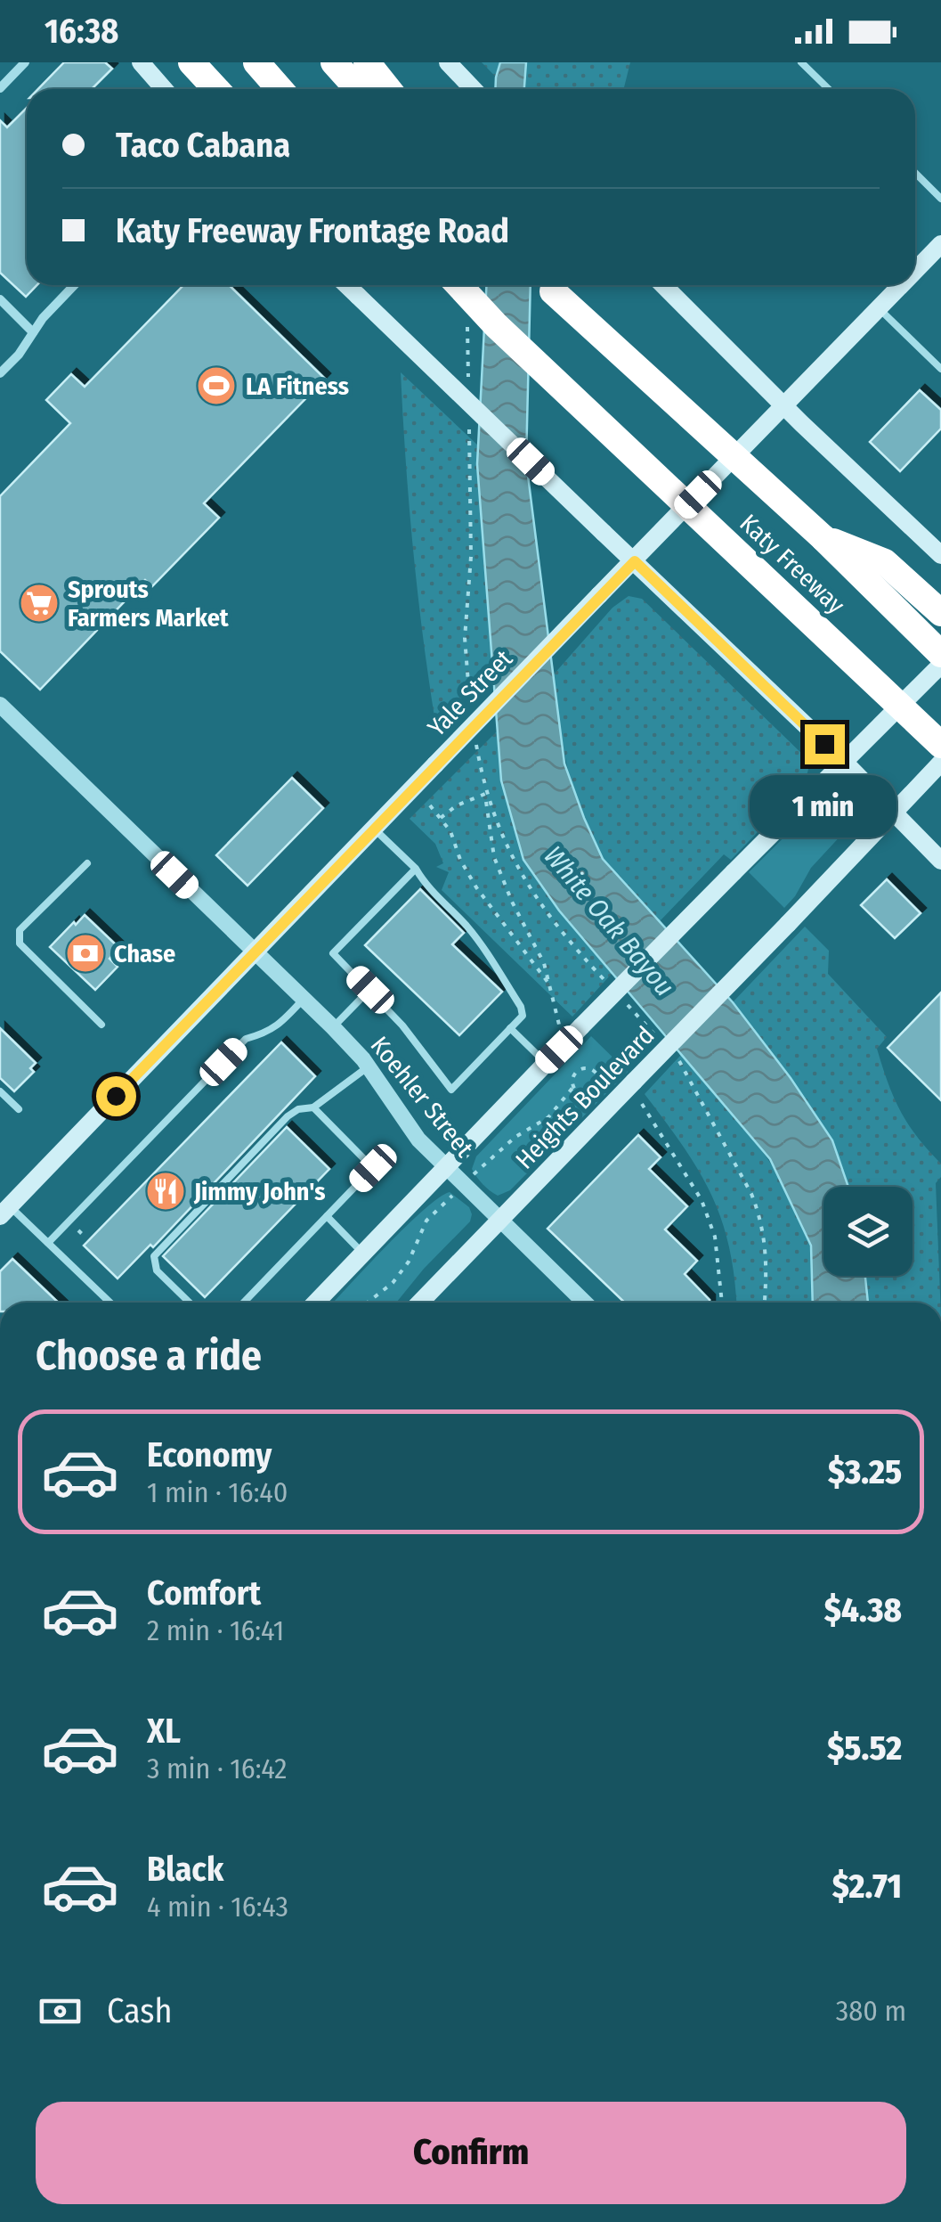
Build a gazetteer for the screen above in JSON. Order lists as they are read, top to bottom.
{
  "streets": {
    "highway": ["Katy Freeway"],
    "main road": ["Yale Street", "Heights Boulevard"],
    "street": ["Koehler Street"]
  },
  "crossings": [
    ["Yale Street", "Koehler Street"],
    ["Koehler Street", "Heights Boulevard"]
  ],
  "water": ["White Oak Bayou"],
  "places": {
    "sports": ["LA Fitness"],
    "supermarket": ["Sprouts Farmers Market"],
    "bank": ["Chase"],
    "restaurant": ["Jimmy John's"]
  },
  "page": {
    "status": "16:38",
    "banner": ["Taco Cabana", "Katy Freeway Frontage Road"],
    "bubble": "1 min",
    "heading": "Choose a ride",
    "list": [
      {
        "name": "Economy",
        "note": "1 min · 16:40",
        "value": "$3.25"
      },
      {
        "name": "Comfort",
        "note": "2 min · 16:41",
        "value": "$4.38"
      },
      {
        "name": "XL",
        "note": "3 min · 16:42",
        "value": "$5.52"
      },
      {
        "name": "Black",
        "note": "4 min · 16:43",
        "value": "$2.71"
      }
    ],
    "pay": ["Cash", "380 m"],
    "buttons": "Confirm"
  }
}
